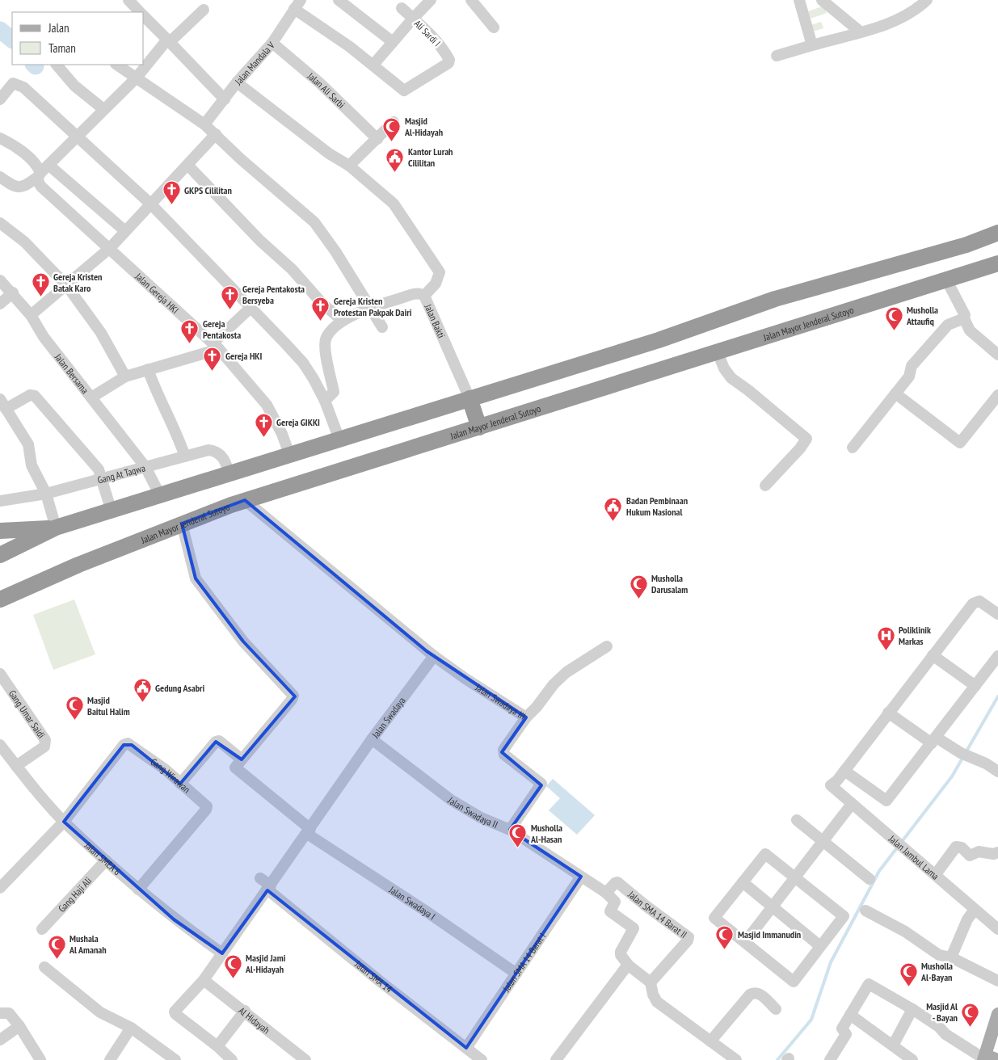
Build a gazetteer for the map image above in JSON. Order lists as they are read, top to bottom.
{
  "streets": {
    "highway": ["Jalan Mayor Jenderal Sutoyo"],
    "street": [
      "Ali Sardi I",
      "Jalan Mandala V",
      "Jalan Ali Sarbi",
      "Jalan Gereja HKI",
      "Jalan Bakti",
      "Jalan Bersama",
      "Gang At Taqwa",
      "Jalan Swadaya III",
      "Gang Umar Saidi",
      "Jalan Swadaya",
      "Gang Wirawan",
      "Jalan Swadaya II",
      "Jalan Jambul Lama",
      "Jalan SMEA 6",
      "Gang Haji Ali",
      "Jalan Swadaya I",
      "Jalan SMA 14 Barat II",
      "Jalan SMA 14 Barat I",
      "Jalan SMA 14",
      "Al Hidayah"
    ]
  },
  "crossings": [
    ["Jalan Mandala V", "Jalan Ali Sarbi"],
    ["Jalan Bersama", "Gang At Taqwa"],
    ["Jalan Swadaya III", "Jalan Swadaya"],
    ["Jalan Swadaya III", "Jalan Swadaya II"],
    ["Gang Umar Saidi", "Jalan SMEA 6"],
    ["Jalan Swadaya", "Jalan Swadaya II"],
    ["Jalan Swadaya", "Jalan SMEA 6"],
    ["Jalan Swadaya", "Jalan Swadaya I"],
    ["Jalan Swadaya", "Jalan SMA 14"],
    ["Jalan Swadaya", "Al Hidayah"],
    ["Gang Wirawan", "Jalan SMEA 6"],
    ["Gang Wirawan", "Jalan Swadaya I"],
    ["Jalan Swadaya II", "Jalan SMA 14 Barat I"],
    ["Jalan SMEA 6", "Gang Haji Ali"],
    ["Jalan Swadaya I", "Jalan SMA 14 Barat I"],
    ["Jalan SMA 14 Barat I", "Jalan SMA 14"]
  ],
  "places": {
    "mosque": [
      "Masjid Al-Hidayah",
      "Musholla Attaufiq",
      "Musholla Darusalam",
      "Masjid Baitul Halim",
      "Musholla Al-Hasan",
      "Masjid Immanudin",
      "Mushala Al Amanah",
      "Masjid Jami Al-Hidayah",
      "Musholla Al-Bayan",
      "Masjid Al - Bayan"
    ],
    "public building": ["Kantor Lurah Cililitan", "Badan Pembinaan Hukum Nasional", "Gedung Asabri"],
    "church": [
      "GKPS Cililitan",
      "Gereja Kristen Batak Karo",
      "Gereja Pentakosta Bersyeba",
      "Gereja Kristen Protestan Pakpak Dairi",
      "Gereja Pentakosta",
      "Gereja HKI",
      "Gereja GIKKI"
    ],
    "hospital": ["Poliklinik Markas"]
  },
  "legend": ["Jalan", "Taman"]
}
